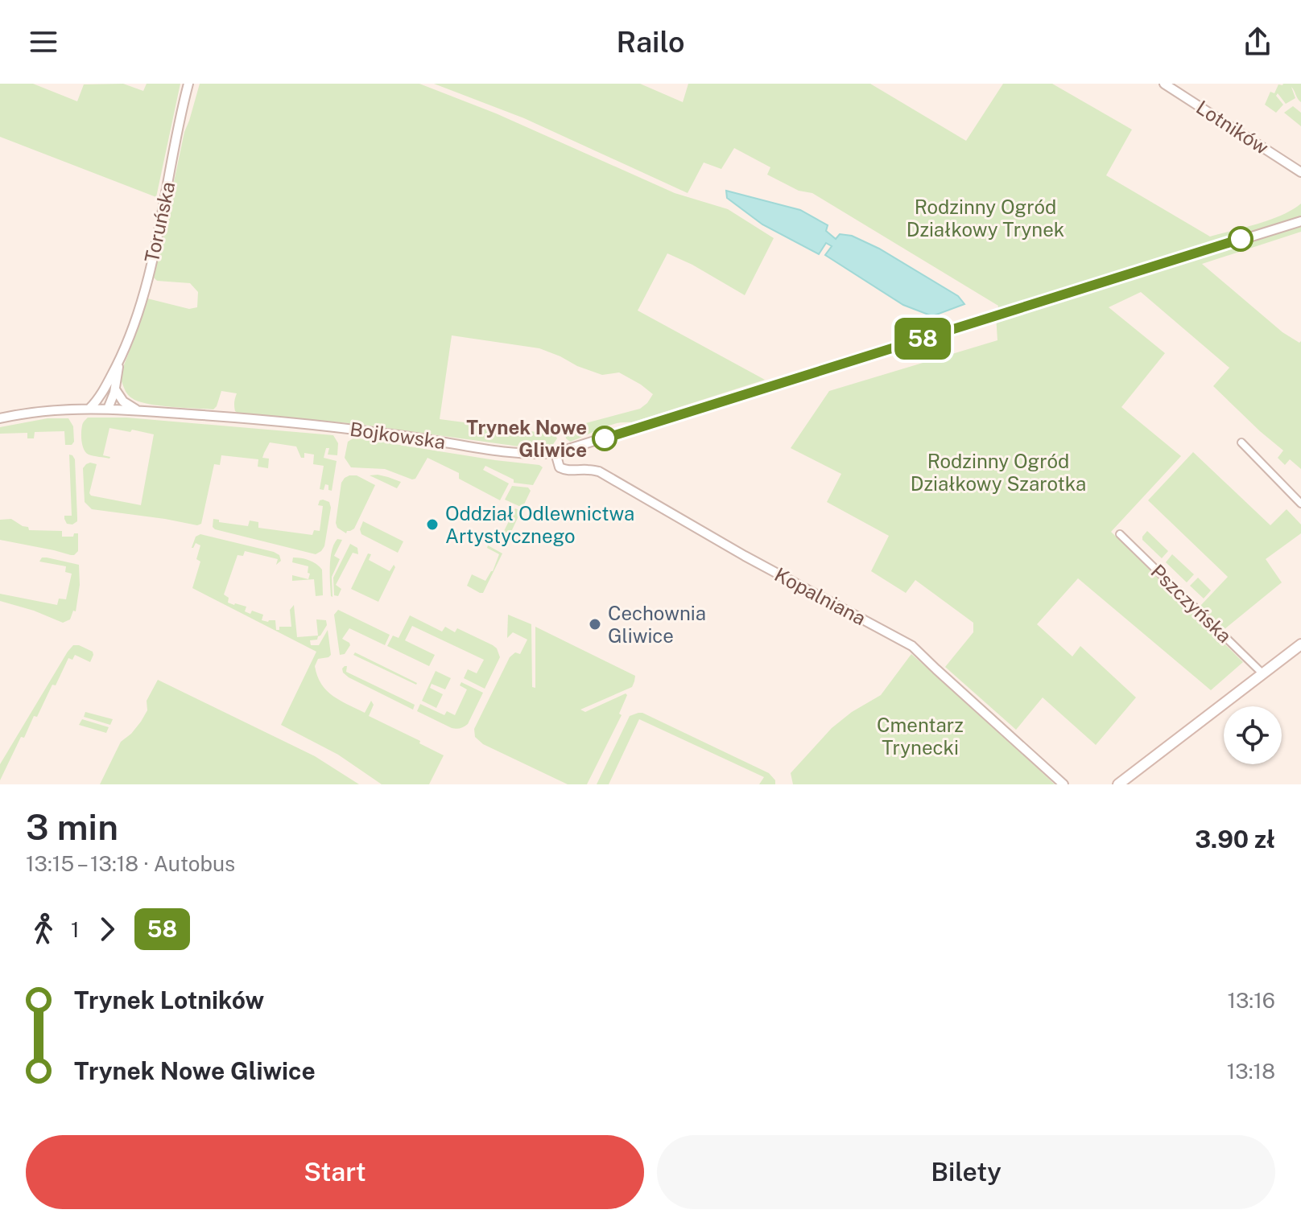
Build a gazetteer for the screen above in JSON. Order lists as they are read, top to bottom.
{
  "streets": {
    "street": [
      "Lotników",
      "Toruńska",
      "Bojkowska",
      "Kopalniana",
      "Pszczyńska"
    ]
  },
  "crossings": [
    ["Toruńska", "Bojkowska"],
    ["Bojkowska", "Kopalniana"]
  ],
  "parks": ["Rodzinny Ogród Działkowy Trynek", "Rodzinny Ogród Działkowy Szarotka", "Cmentarz Trynecki"],
  "places": ["Trynek Nowe Gliwice", "Oddział Odlewnictwa Artystycznego", "Cechownia Gliwice"],
  "lines": ["bus line 58"],
  "page": {
    "header": "Railo",
    "on_map": "58",
    "heading": ["3 min", "13:15 – 13:18 · Autobus", "3.90 zł"],
    "legs": ["1", "58"],
    "list": [
      {
        "name": "Trynek Lotników",
        "value": "13:16"
      },
      {
        "name": "Trynek Nowe Gliwice",
        "value": "13:18"
      }
    ],
    "buttons": ["Start", "Bilety"]
  }
}
